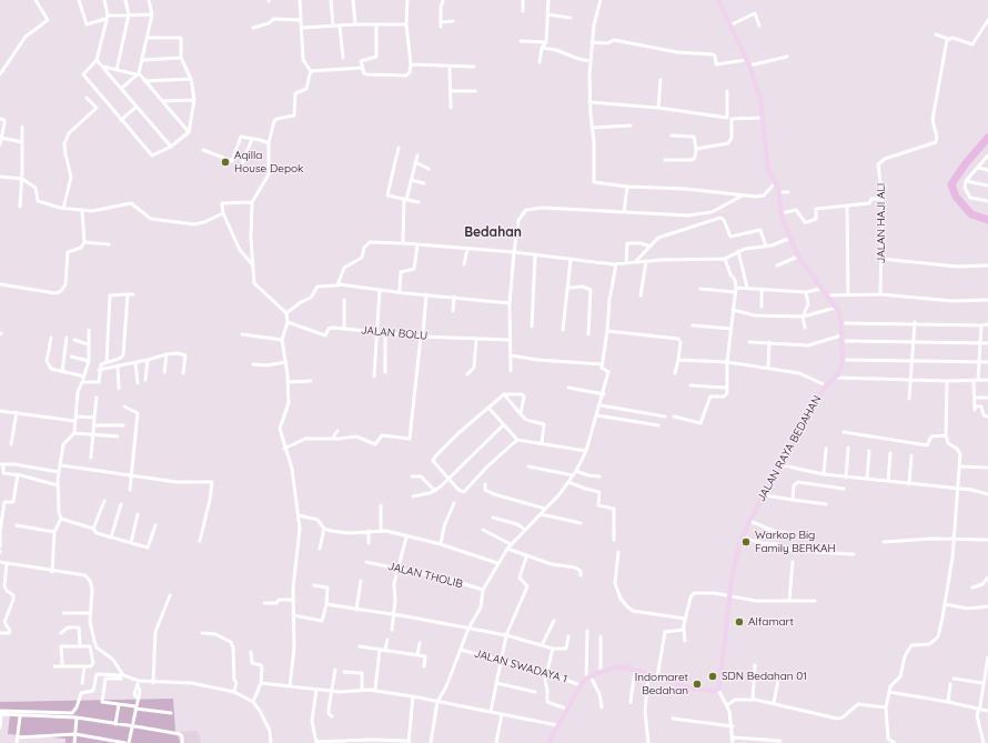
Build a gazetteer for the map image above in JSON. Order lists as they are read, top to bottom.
{
  "streets": {
    "street": [
      "JALAN HAJI ALI",
      "JALAN BOLU",
      "JALAN RAYA BEDAHAN",
      "JALAN THOLIB",
      "JALAN SWADAYA 1"
    ]
  },
  "districts": ["Bedahan"],
  "places": [
    "Aqilla House Depok",
    "Warkop Big Family BERKAH",
    "Alfamart",
    "SDN Bedahan 01",
    "Indomaret Bedahan"
  ]
}
